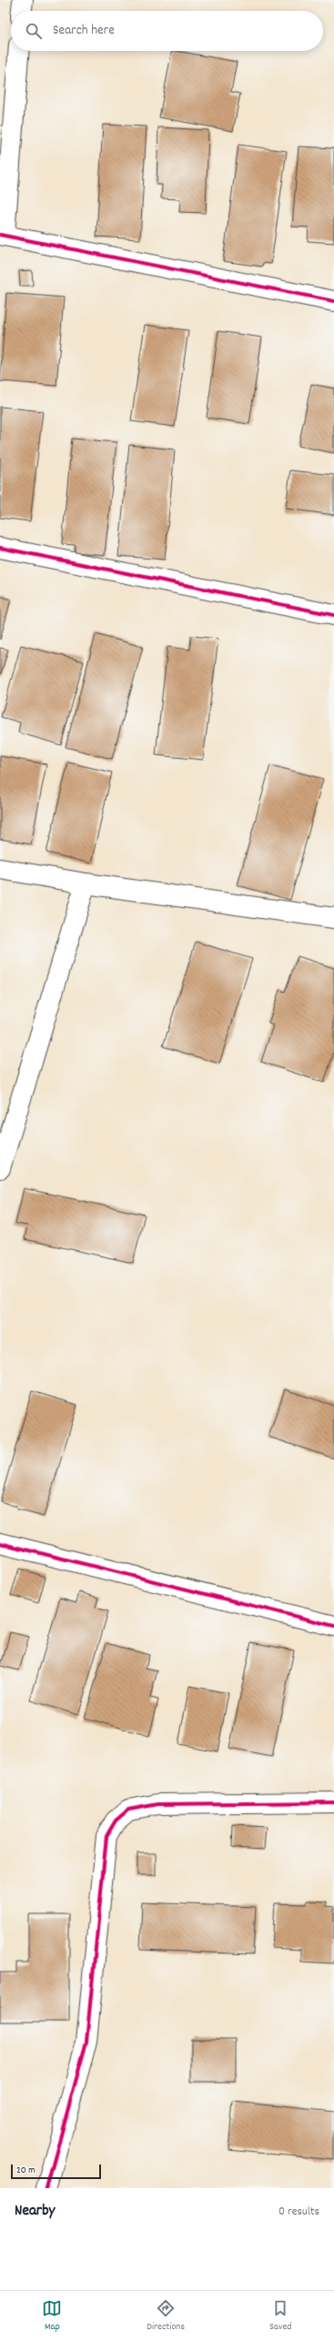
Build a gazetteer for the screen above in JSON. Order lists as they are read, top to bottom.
{
  "scale_bar": "20 m",
  "page": {
    "search": "Search here",
    "scale": "20 m",
    "heading": ["Nearby", "0 results"],
    "nav": ["Map", "Directions", "Saved"]
  }
}
